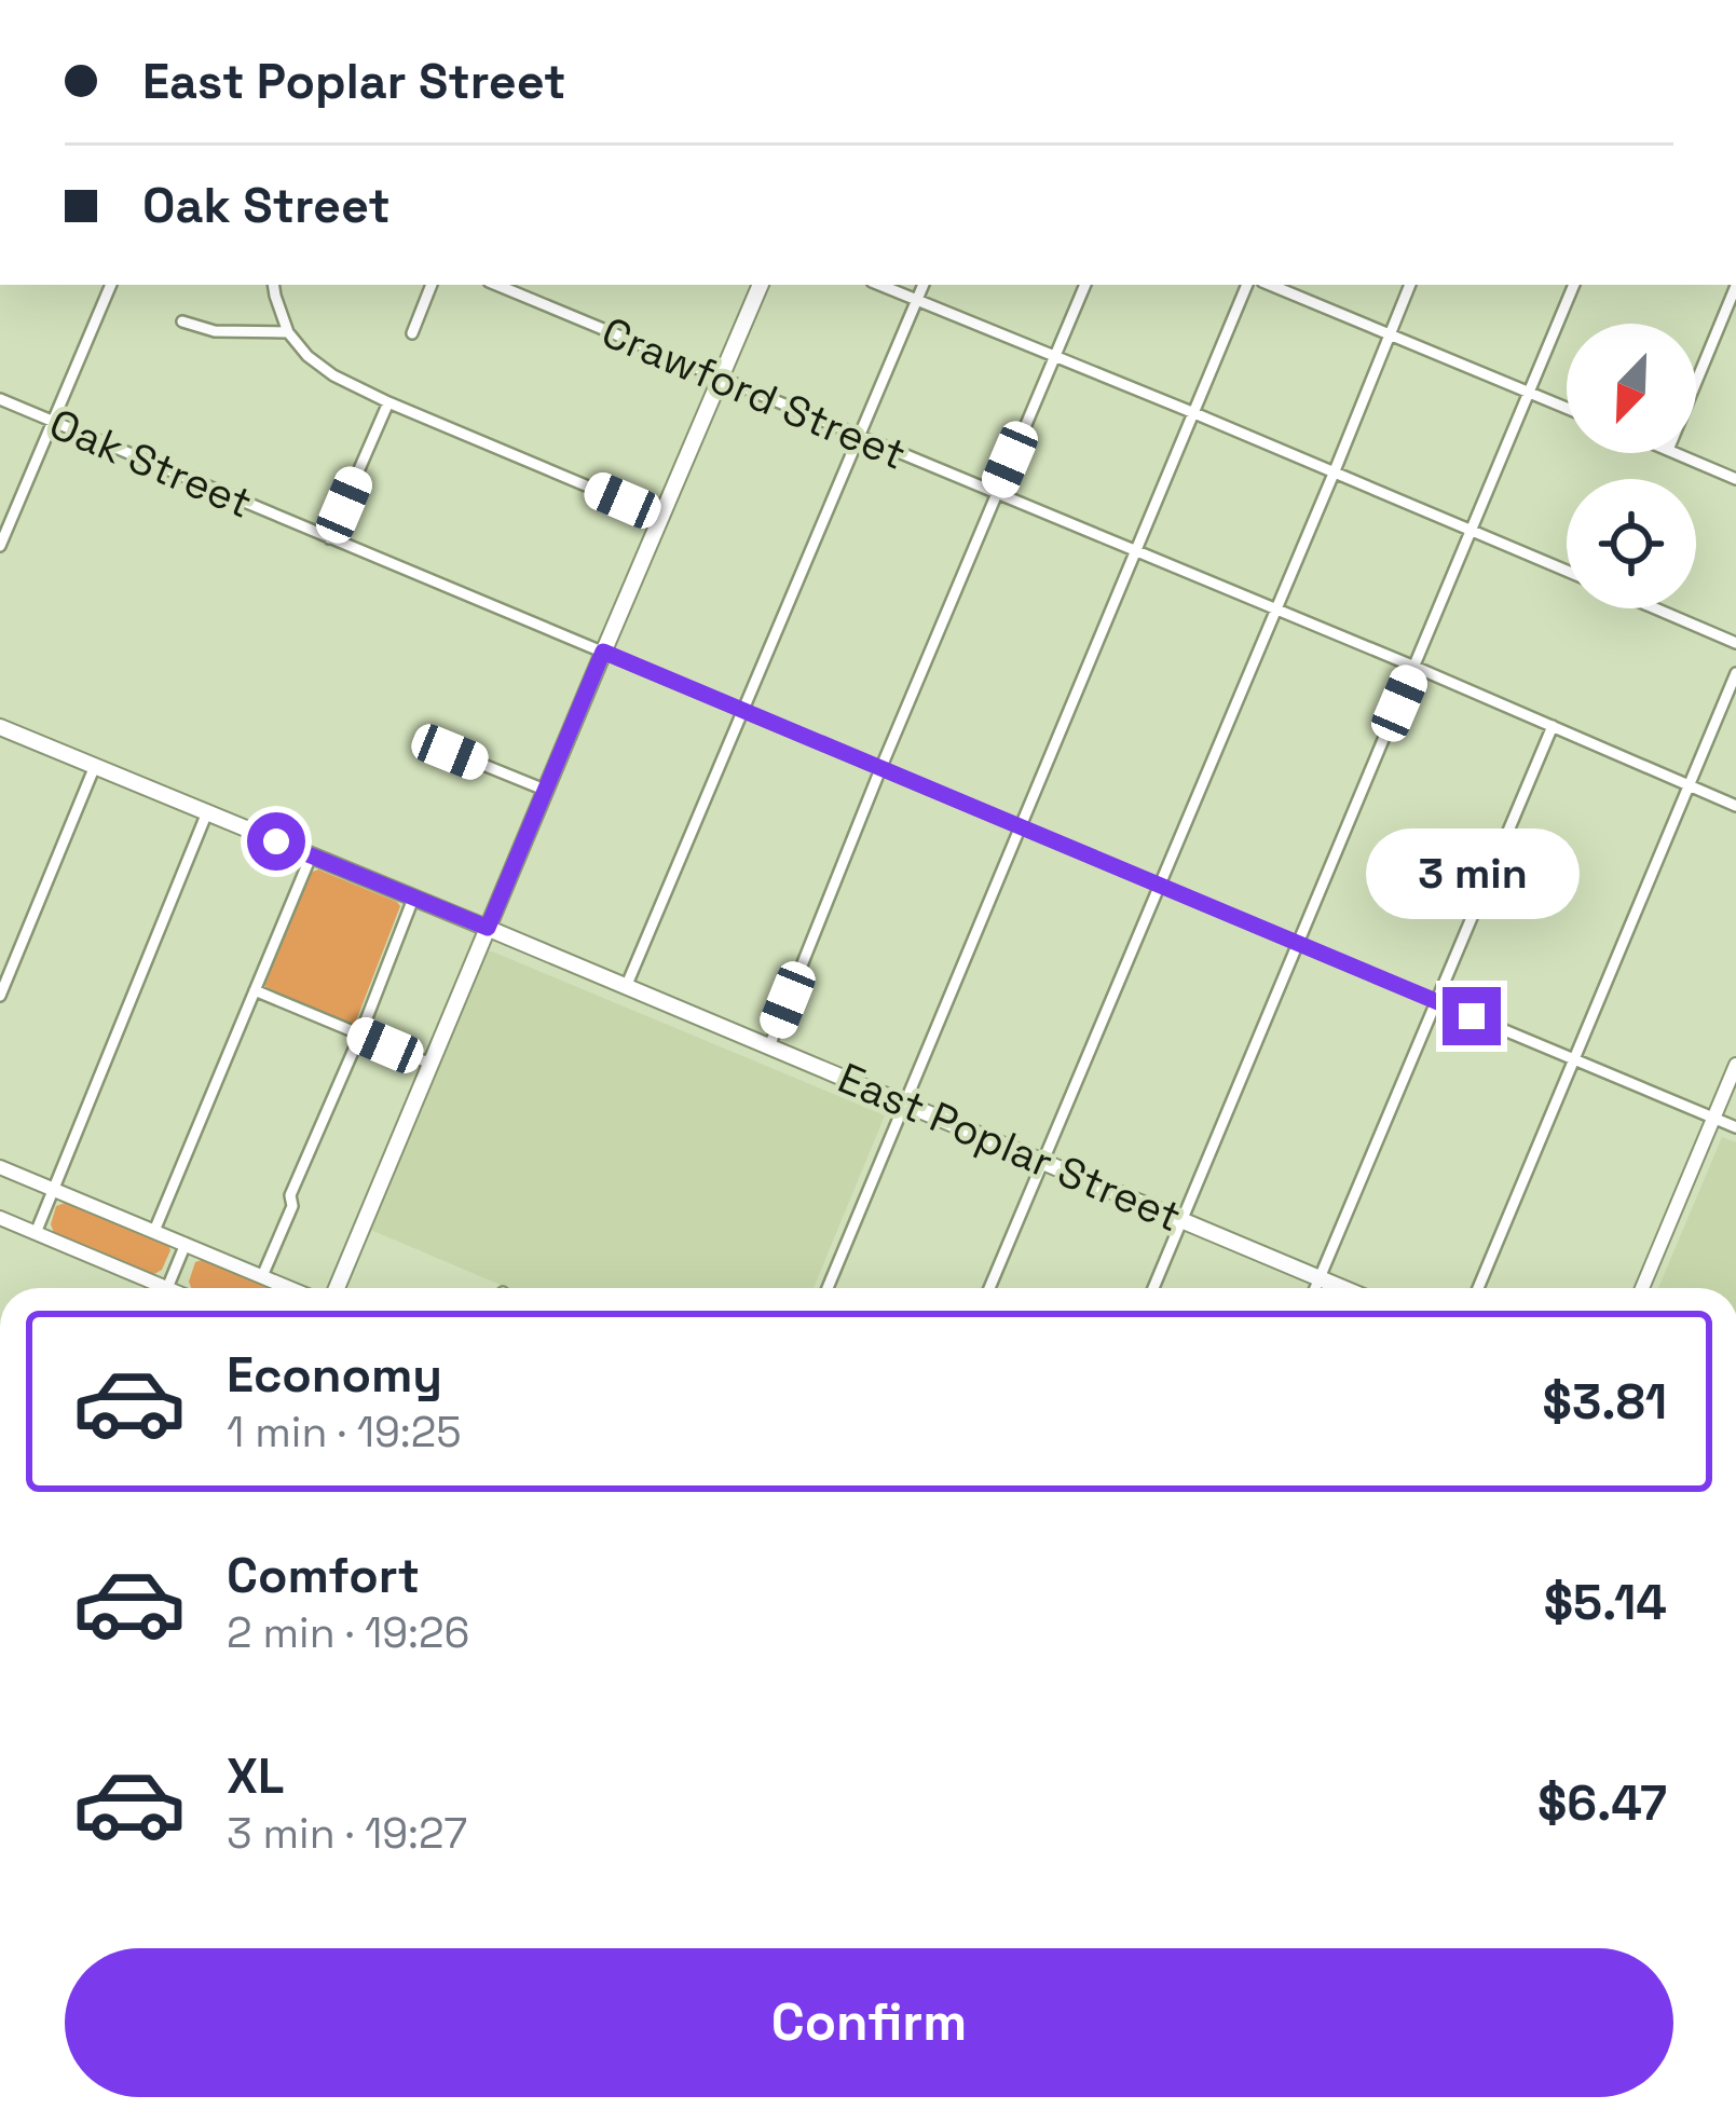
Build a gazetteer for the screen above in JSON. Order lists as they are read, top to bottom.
{
  "streets": {
    "main road": ["East Poplar Street"],
    "street": ["Crawford Street", "Oak Street"]
  },
  "north": "bottom left",
  "page": {
    "banner": ["East Poplar Street", "Oak Street"],
    "bubble": "3 min",
    "list": [
      {
        "name": "Economy",
        "note": "1 min · 19:25",
        "value": "$3.81"
      },
      {
        "name": "Comfort",
        "note": "2 min · 19:26",
        "value": "$5.14"
      },
      {
        "name": "XL",
        "note": "3 min · 19:27",
        "value": "$6.47"
      }
    ],
    "buttons": "Confirm"
  }
}
